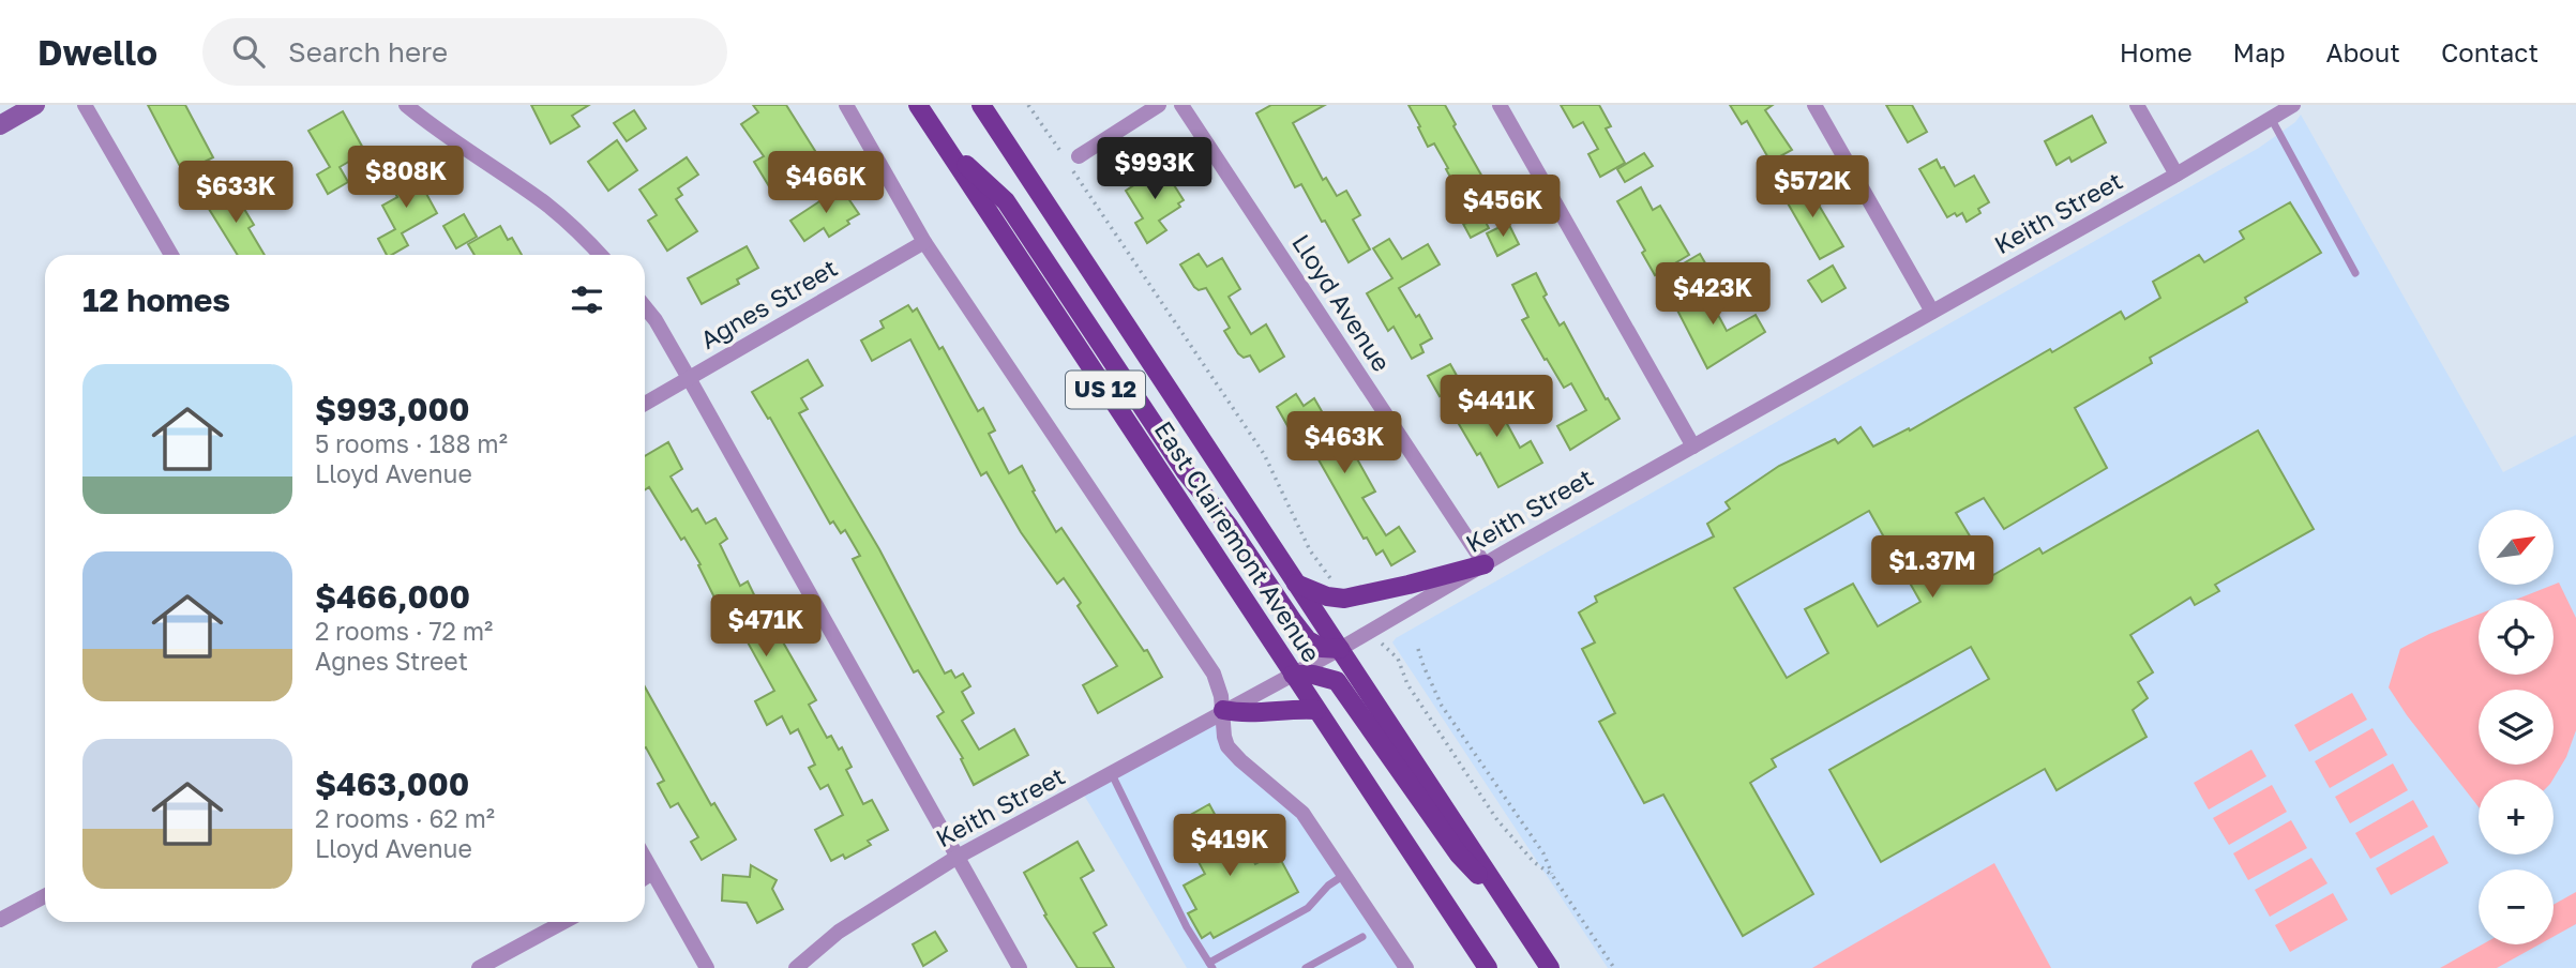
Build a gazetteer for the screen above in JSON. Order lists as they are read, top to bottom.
{
  "streets": {
    "main road": ["US 12", "East Clairemont Avenue"],
    "street": ["Keith Street", "Lloyd Avenue", "Agnes Street"]
  },
  "crossings": [
    ["Keith Street", "Lloyd Avenue"],
    ["Keith Street", "East Clairemont Avenue"]
  ],
  "north": "top right",
  "page": {
    "header": "Dwello",
    "search": "Search here",
    "nav": [
      "Home",
      "Map",
      "About",
      "Contact"
    ],
    "price": [
      "$993K",
      "$808K",
      "$466K",
      "$572K",
      "$633K",
      "$456K",
      "$423K",
      "$441K",
      "$463K",
      "$1.37M",
      "$471K",
      "$419K"
    ],
    "heading": "12 homes",
    "list": [
      {
        "name": "$993,000",
        "note": "5 rooms · 188 m² · Lloyd Avenue"
      },
      {
        "name": "$466,000",
        "note": "2 rooms · 72 m² · Agnes Street"
      },
      {
        "name": "$463,000",
        "note": "2 rooms · 62 m² · Lloyd Avenue"
      }
    ],
    "map_buttons": ["+", "−"]
  }
}
